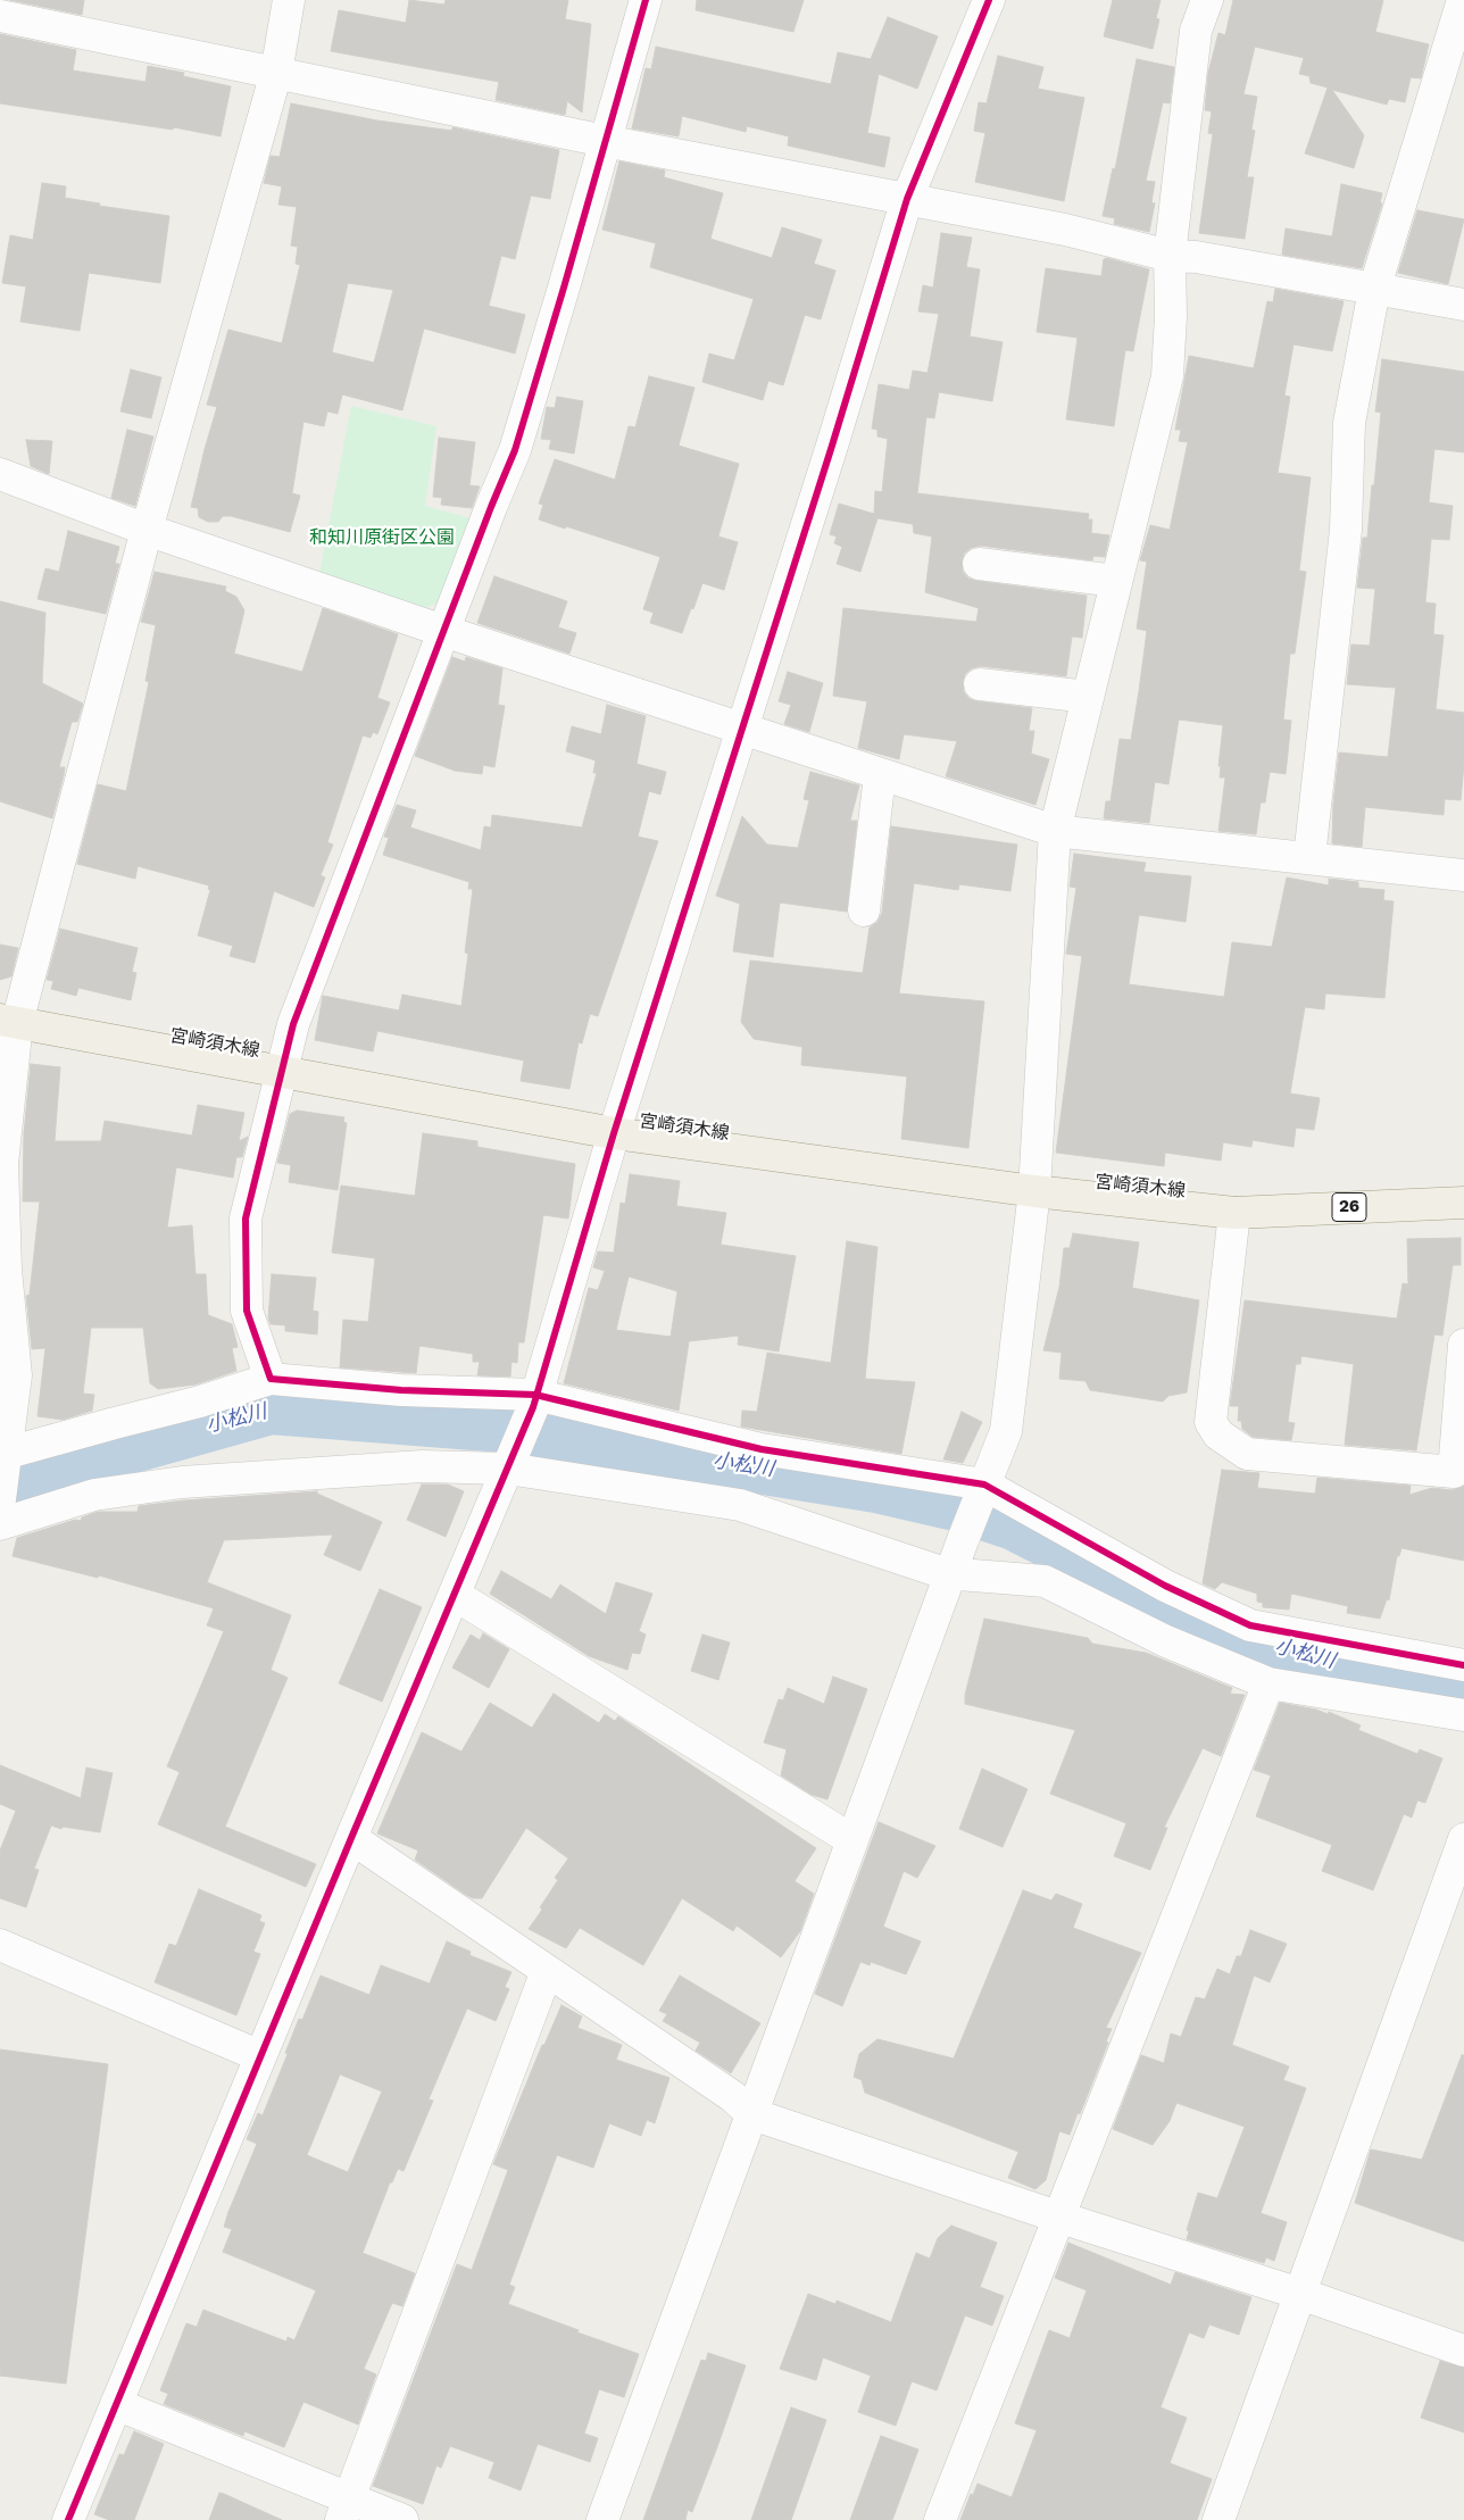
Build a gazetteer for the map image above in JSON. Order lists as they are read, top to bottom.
{
  "streets": {
    "main road": ["宮崎須木線", "26"]
  },
  "water": ["小松川"],
  "parks": ["和知川原街区公園"]
}
